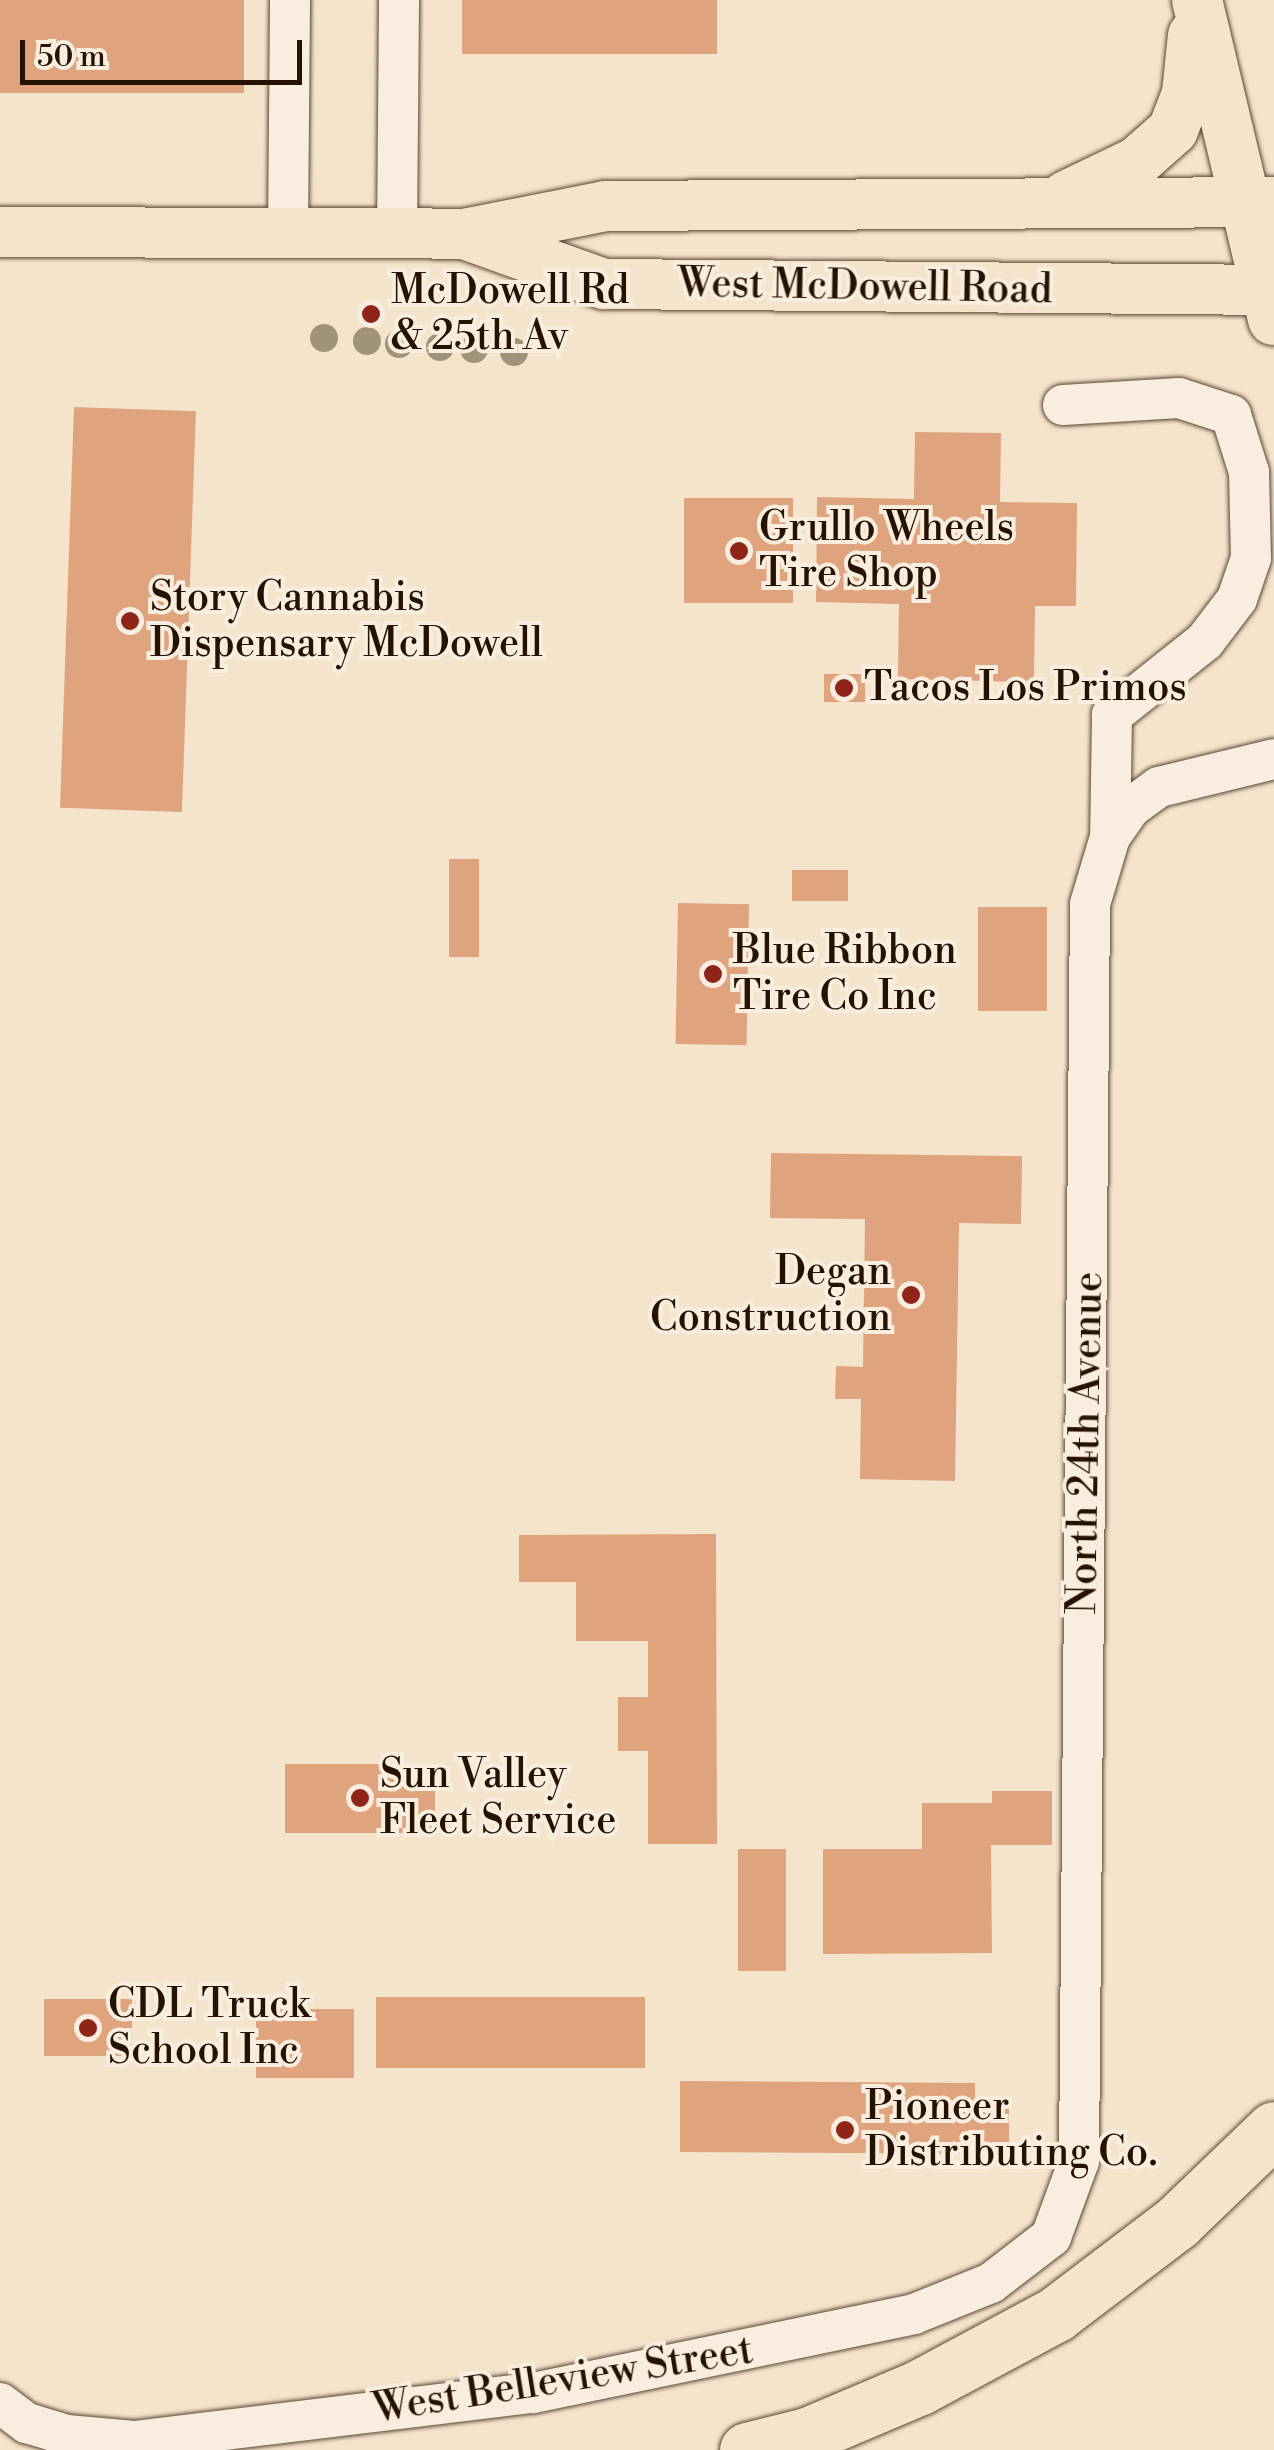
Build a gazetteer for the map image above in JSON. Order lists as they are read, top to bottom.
{
  "streets": {
    "main road": ["West McDowell Road"],
    "street": ["North 24th Avenue", "West Belleview Street"]
  },
  "crossings": [
    ["North 24th Avenue", "West Belleview Street"]
  ],
  "places": [
    "McDowell Rd & 25th Av",
    "Grullo Wheels Tire Shop",
    "Story Cannabis Dispensary McDowell",
    "Tacos Los Primos",
    "Blue Ribbon Tire Co Inc",
    "Degan Construction",
    "Sun Valley Fleet Service",
    "CDL Truck School Inc",
    "Pioneer Distributing Co."
  ],
  "scale_bar": "50 m"
}
